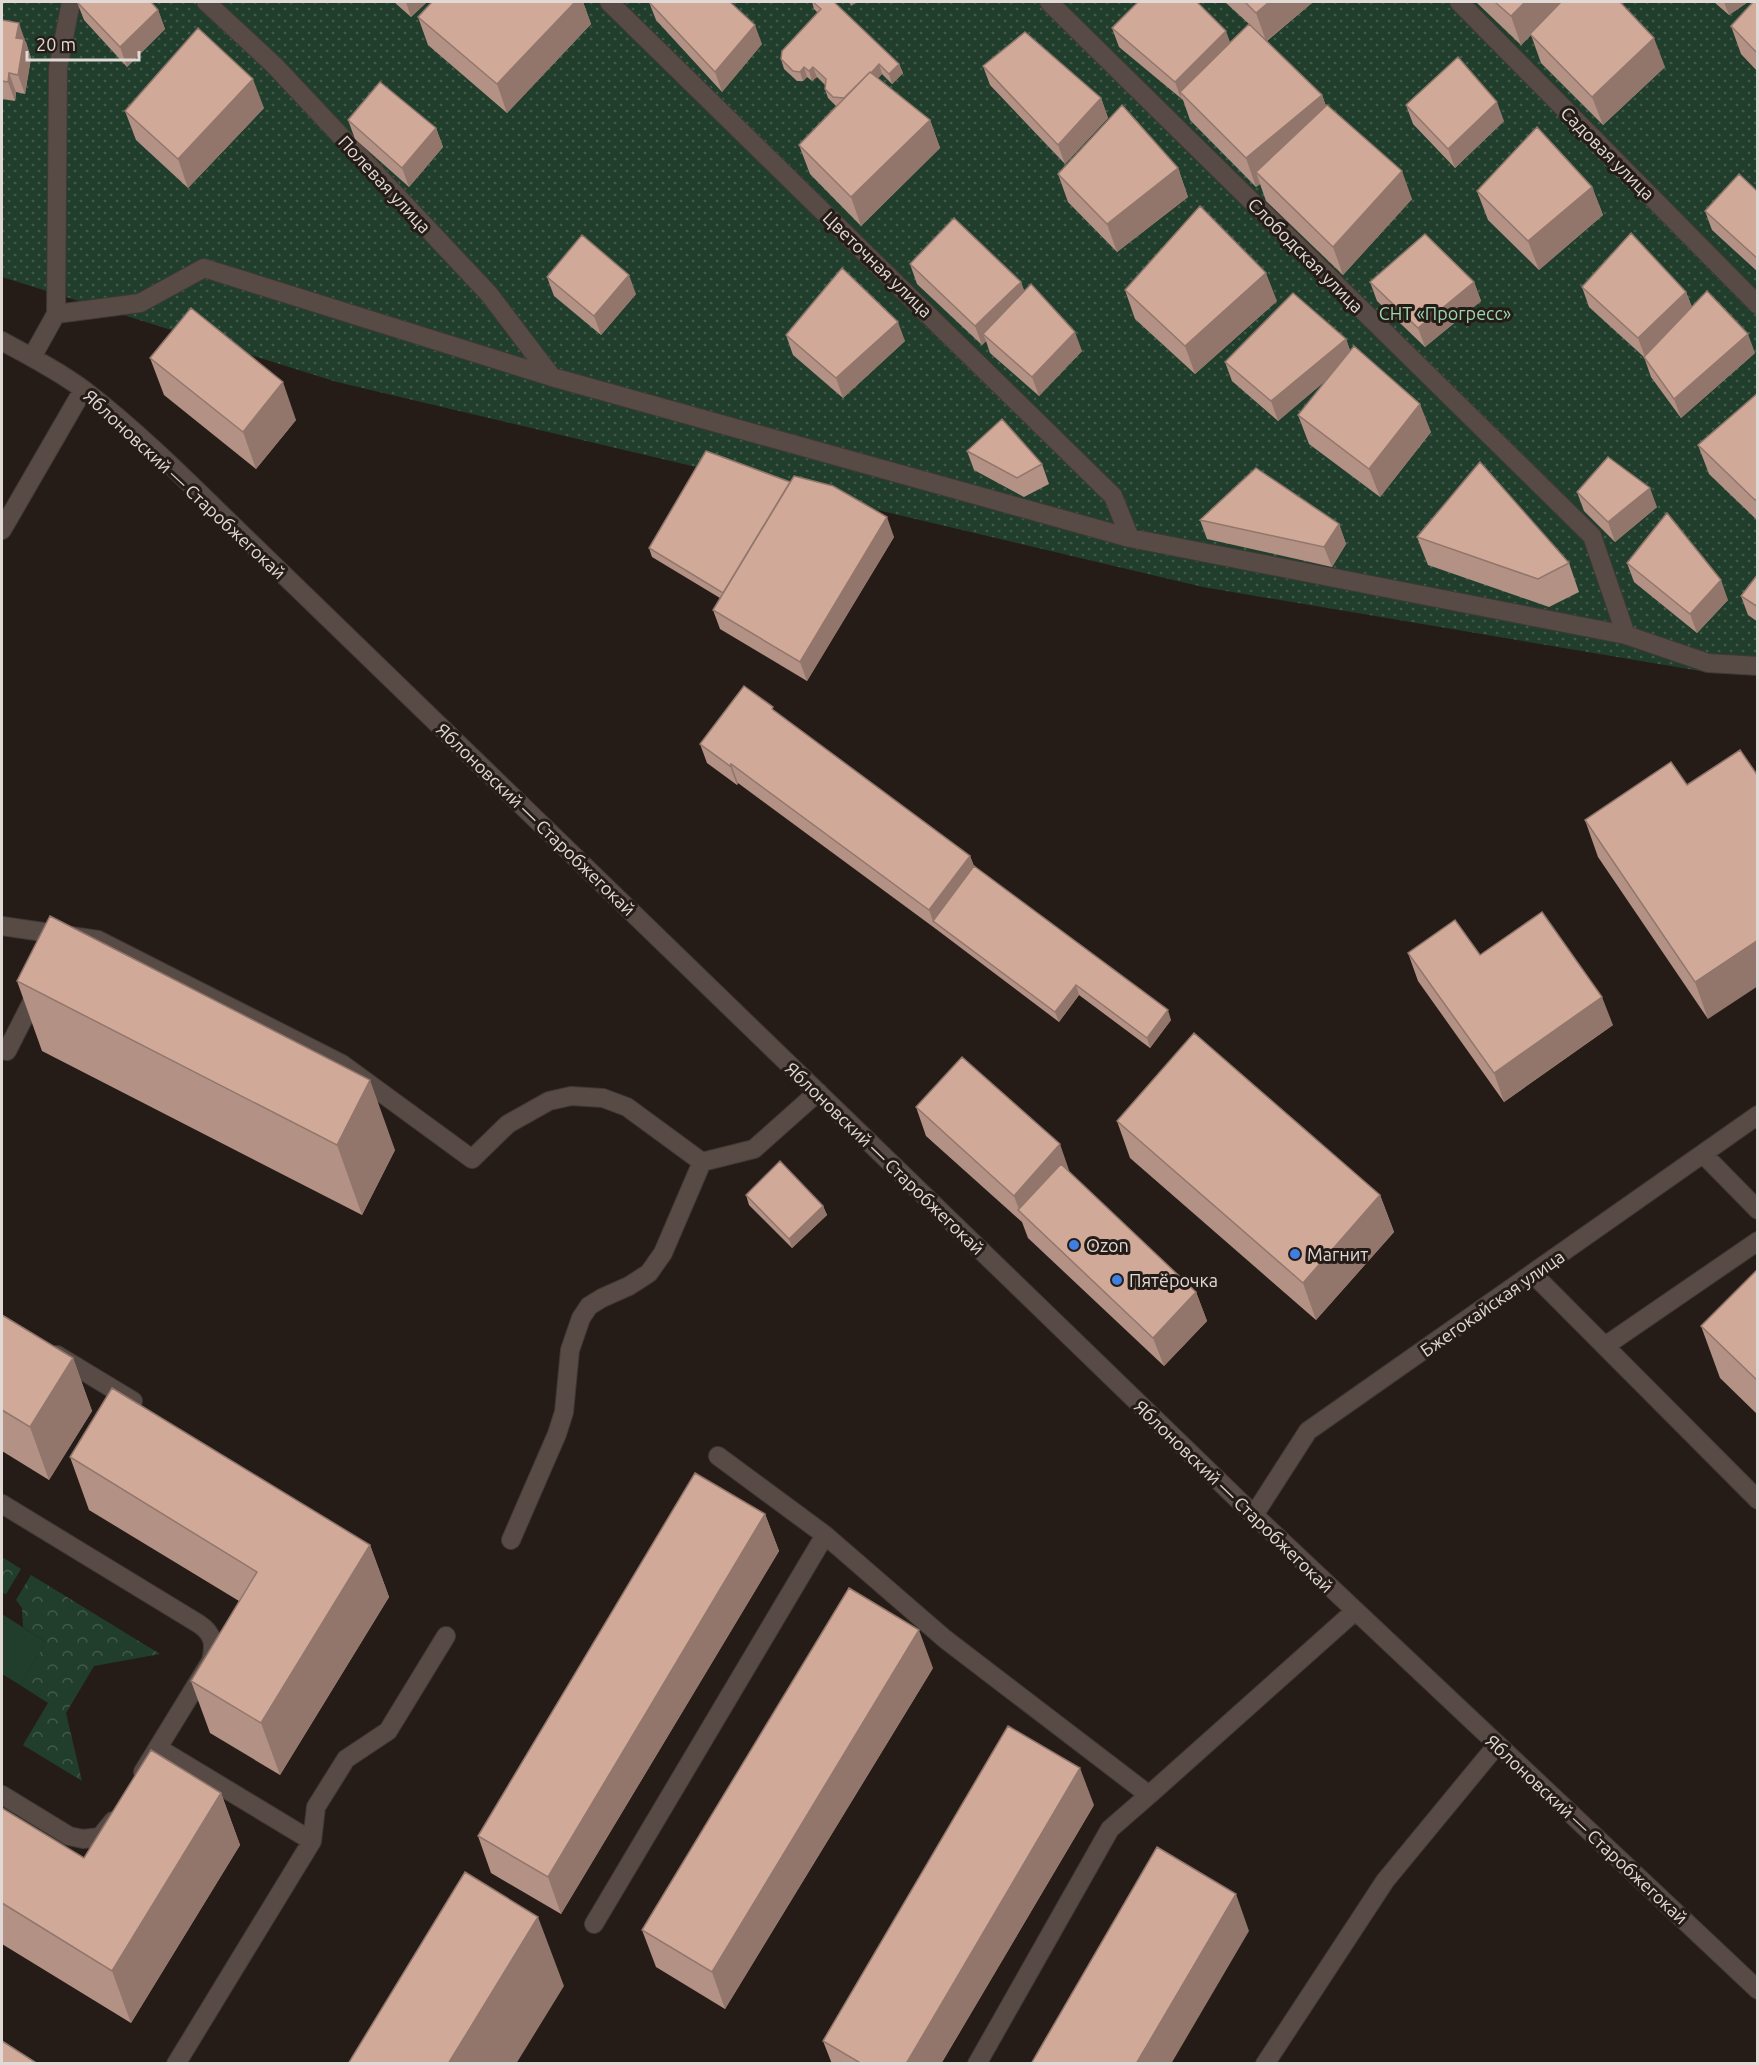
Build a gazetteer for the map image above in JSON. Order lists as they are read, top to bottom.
{
  "streets": {
    "street": [
      "Садовая улица",
      "Полевая улица",
      "Слободская улица",
      "Цветочная улица",
      "Яблоновский — Старобжегокай",
      "Бжегокайская улица"
    ]
  },
  "crossings": [
    ["Яблоновский — Старобжегокай", "Бжегокайская улица"]
  ],
  "parks": ["СНТ «Прогресс»"],
  "places": ["Ozon", "Магнит", "Пятёрочка"],
  "scale_bar": "20 m"
}
